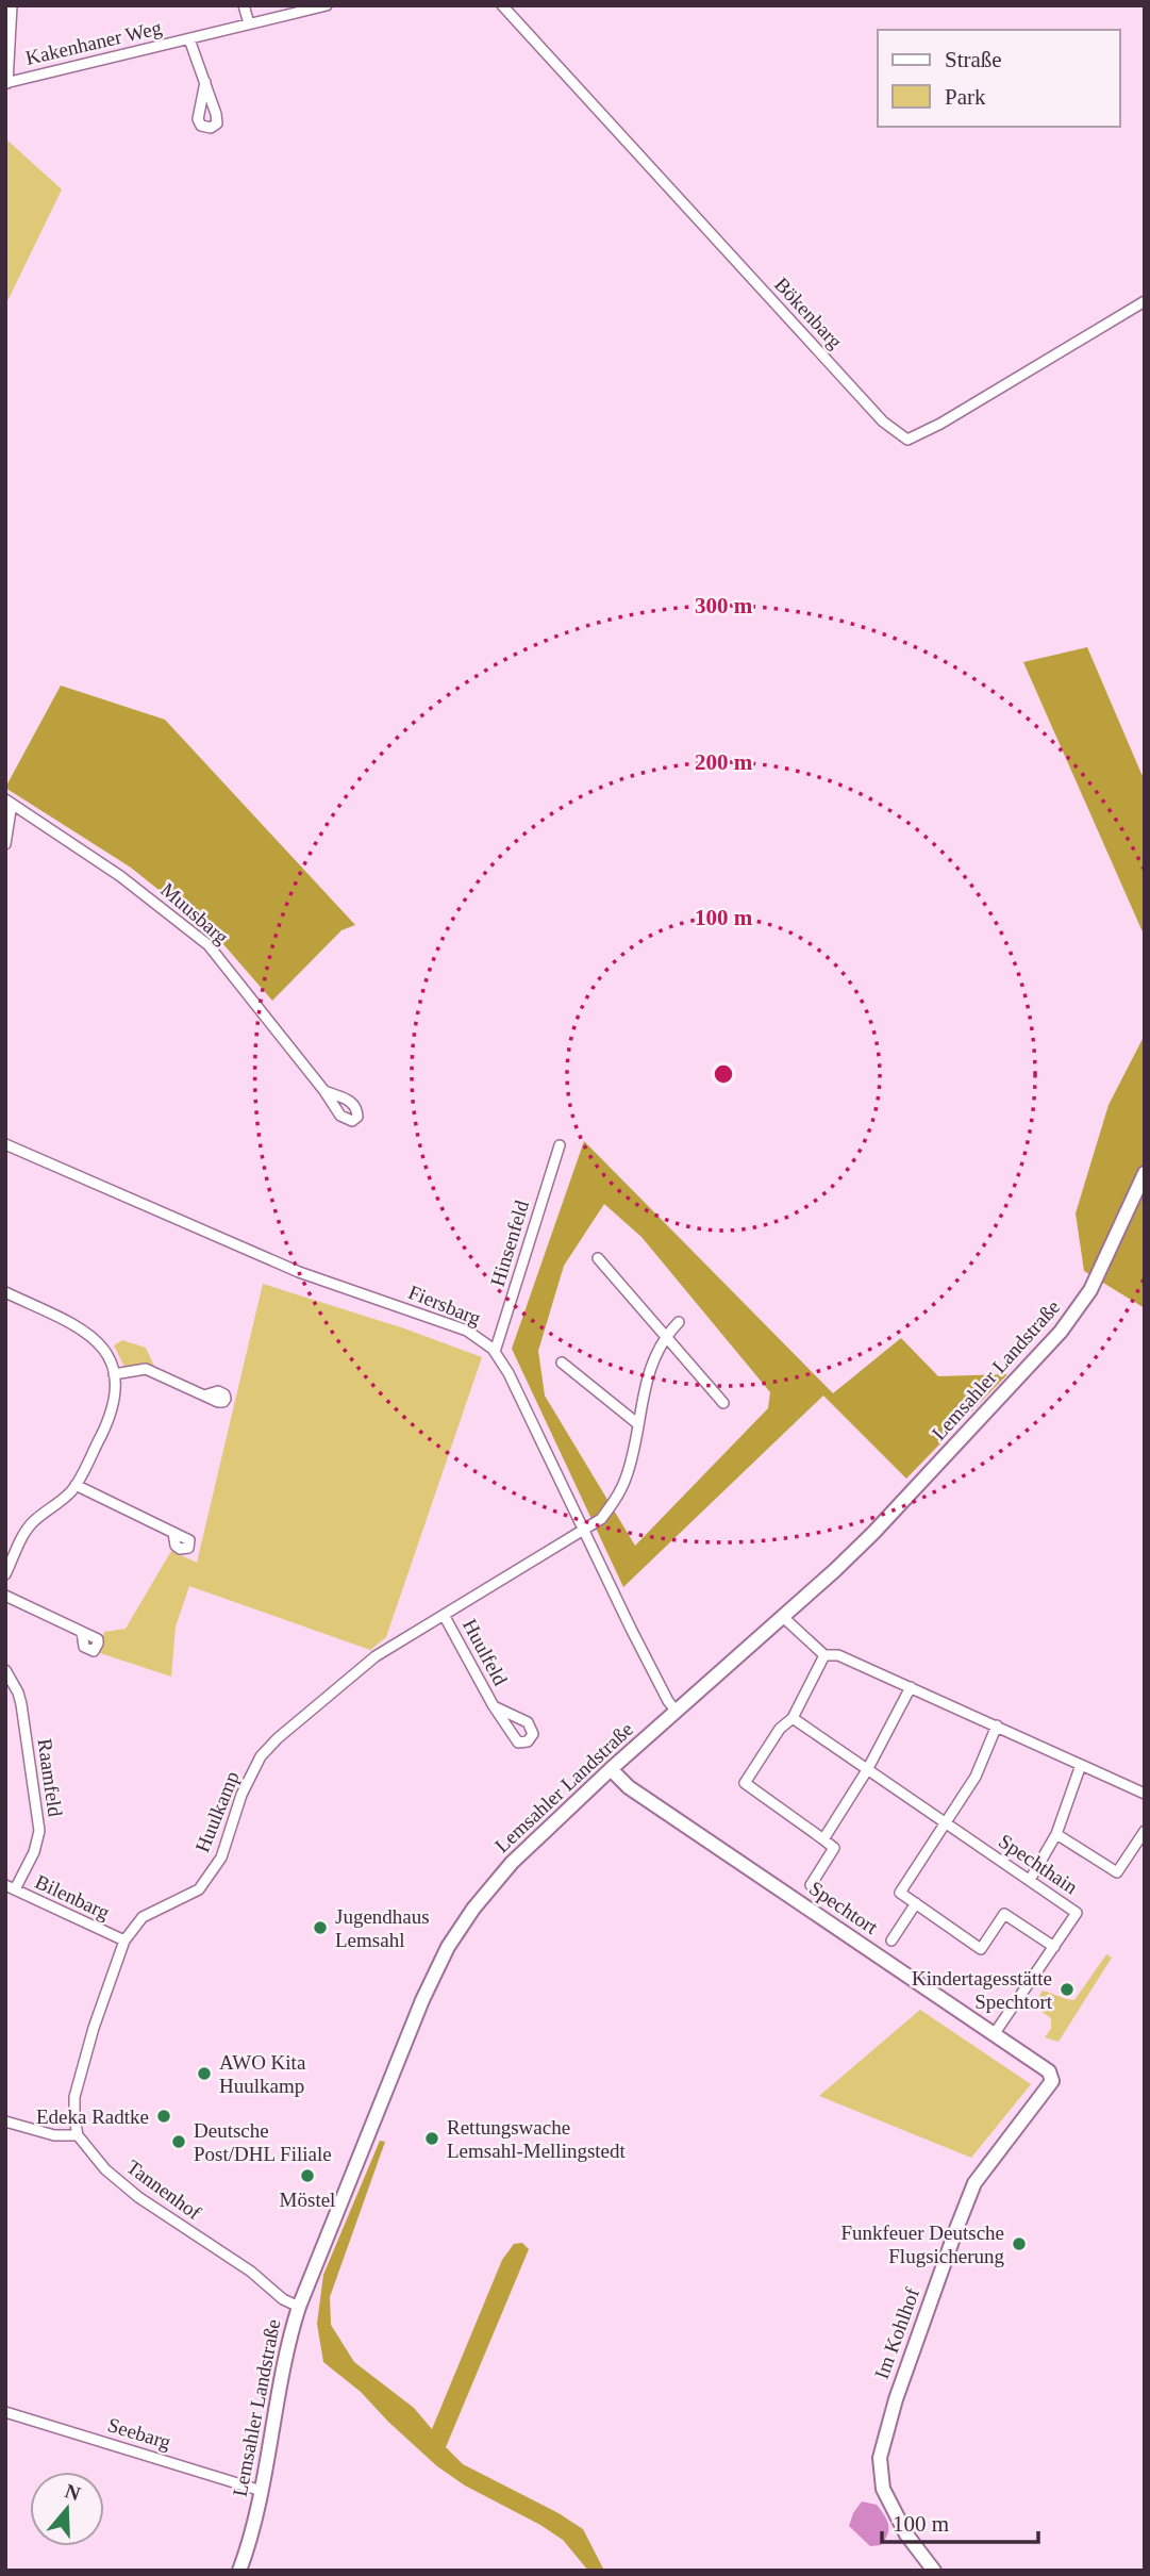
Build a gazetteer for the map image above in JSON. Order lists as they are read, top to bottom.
{
  "streets": {
    "main road": ["Lemsahler Landstraße", "Spechtort", "Im Kohlhof"],
    "street": [
      "Kakenhaner Weg",
      "Bökenbarg",
      "Muusbarg",
      "Hinsenfeld",
      "Fiersbarg",
      "Huulfeld",
      "Raamfeld",
      "Huulkamp",
      "Spechthain",
      "Bilenbarg",
      "Tannenhof",
      "Seebarg"
    ]
  },
  "crossings": [
    ["Hinsenfeld", "Fiersbarg"],
    ["Fiersbarg", "Lemsahler Landstraße"],
    ["Fiersbarg", "Huulkamp"],
    ["Lemsahler Landstraße", "Spechtort"],
    ["Lemsahler Landstraße", "Tannenhof"],
    ["Lemsahler Landstraße", "Seebarg"],
    ["Huulfeld", "Huulkamp"],
    ["Raamfeld", "Bilenbarg"],
    ["Huulkamp", "Bilenbarg"],
    ["Huulkamp", "Tannenhof"],
    ["Spechthain", "Spechtort"],
    ["Spechtort", "Im Kohlhof"]
  ],
  "places": [
    "Jugendhaus Lemsahl",
    "Kindertagesstätte Spechtort",
    "AWO Kita Huulkamp",
    "Edeka Radtke",
    "Rettungswache Lemsahl-Mellingstedt",
    "Deutsche Post/DHL Filiale",
    "Möstel",
    "Funkfeuer Deutsche Flugsicherung"
  ],
  "legend": ["Straße", "Park"],
  "scale_bar": "100 m",
  "north": "top",
  "rings": ["300 m", "200 m", "100 m"]
}
